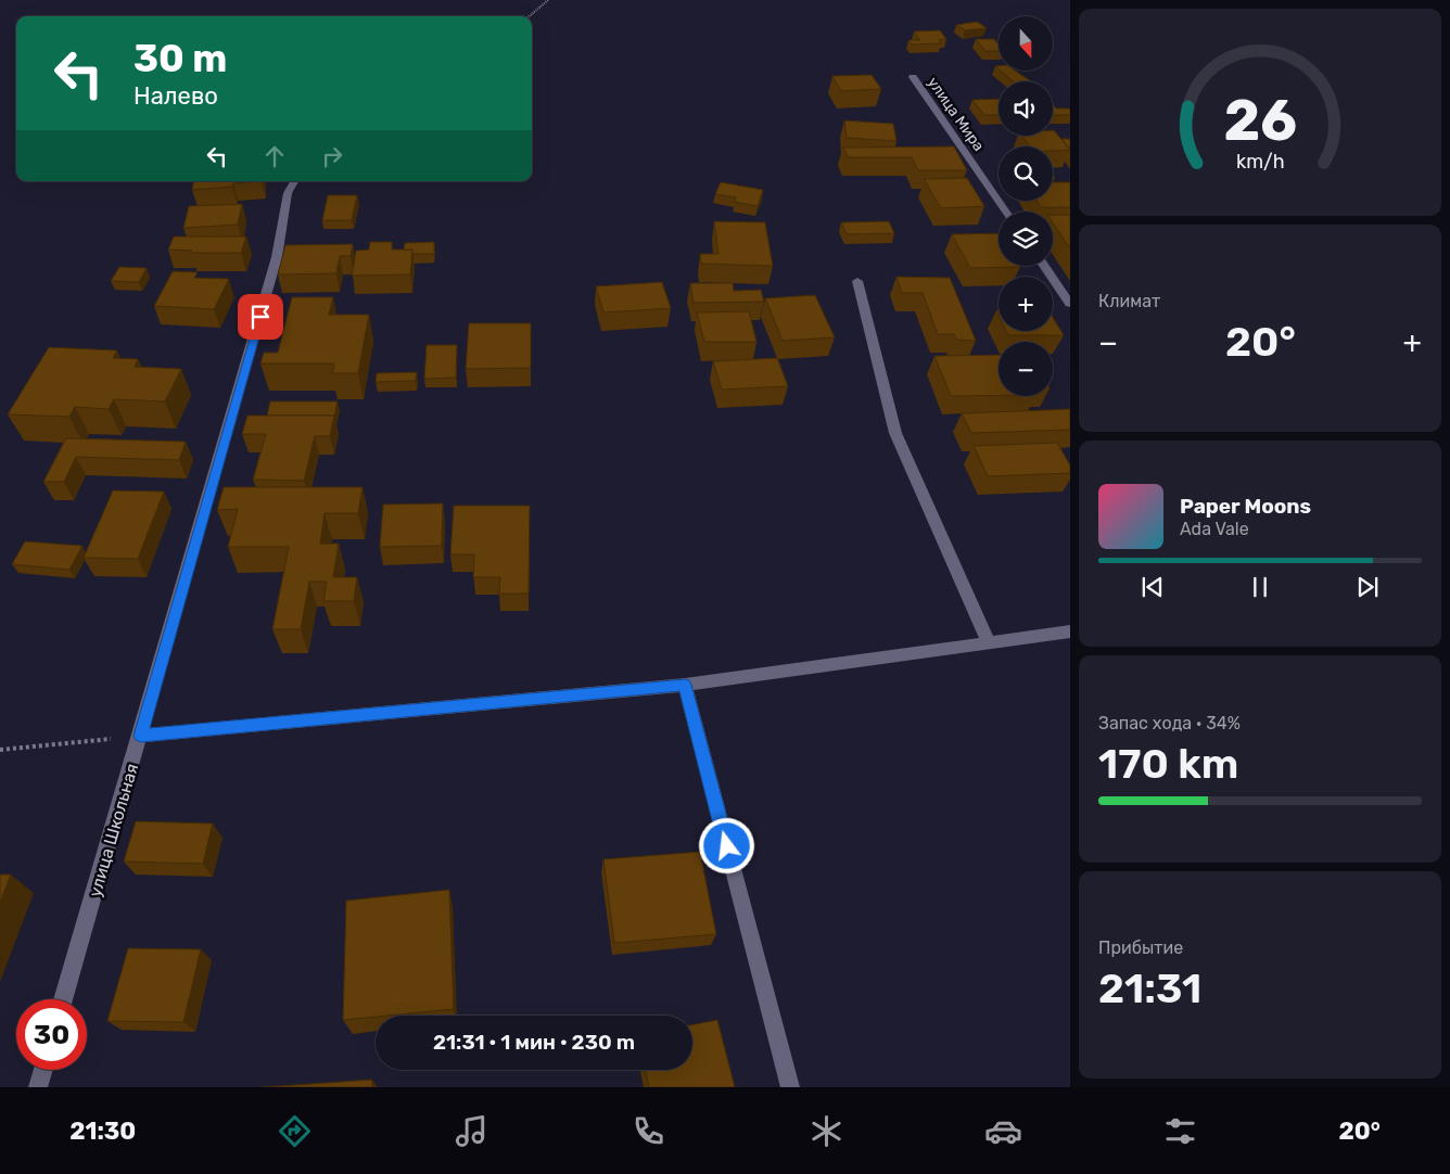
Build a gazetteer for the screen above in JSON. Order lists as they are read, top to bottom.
{
  "streets": {
    "street": ["улица Мира", "улица Школьная"]
  },
  "north": "bottom",
  "page": {
    "map_buttons": ["+", "−"],
    "turn": ["30 m", "Налево"],
    "tile": [
      "Климат",
      ["Запас хода · 34%", "170 km"],
      ["Прибытие", "21:31"]
    ],
    "heat": ["−", "20°", "+"],
    "song": ["Paper Moons", "Ada Vale"],
    "limit": "30",
    "trip": "21:31 · 1 мин · 230 m",
    "tabs": ["21:30", "20°"],
    "gauge": ["26", "km/h"]
  }
}
